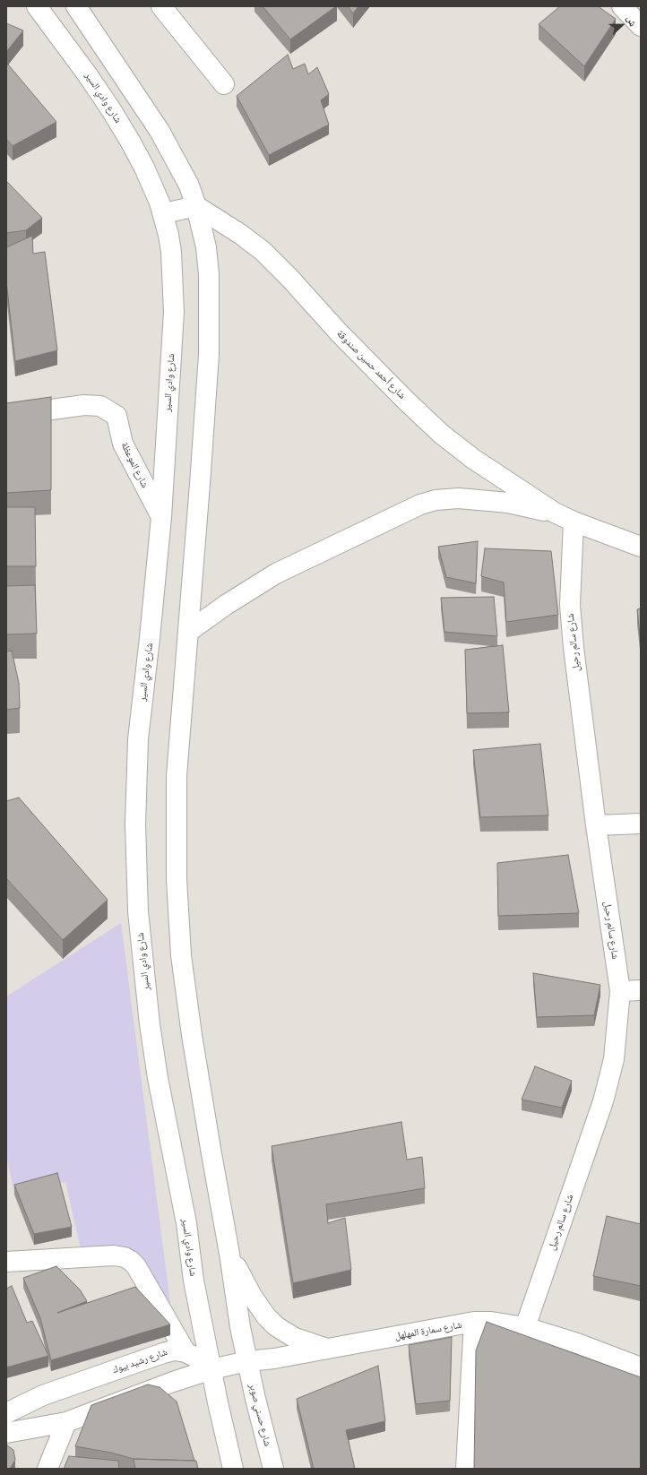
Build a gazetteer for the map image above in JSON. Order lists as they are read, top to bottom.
{
  "streets": {
    "main road": [
      "شارع وادي السير",
      "شارع أحمد حسين صندوقة",
      "شارع الموعظة",
      "شارع سالم رحيل",
      "شارع سمارة المهلهل",
      "شارع رشيد بيوك",
      "شارع حسني صوبر"
    ]
  },
  "crossings": [
    ["شارع وادي السير", "شارع الموعظة"],
    ["شارع وادي السير", "شارع سمارة المهلهل"],
    ["شارع وادي السير", "شارع رشيد بيوك"],
    ["شارع أحمد حسين صندوقة", "شارع سالم رحيل"],
    ["شارع سالم رحيل", "شارع سمارة المهلهل"],
    ["شارع سمارة المهلهل", "شارع رشيد بيوك"],
    ["شارع سمارة المهلهل", "شارع حسني صوبر"]
  ],
  "north": "right"
}
